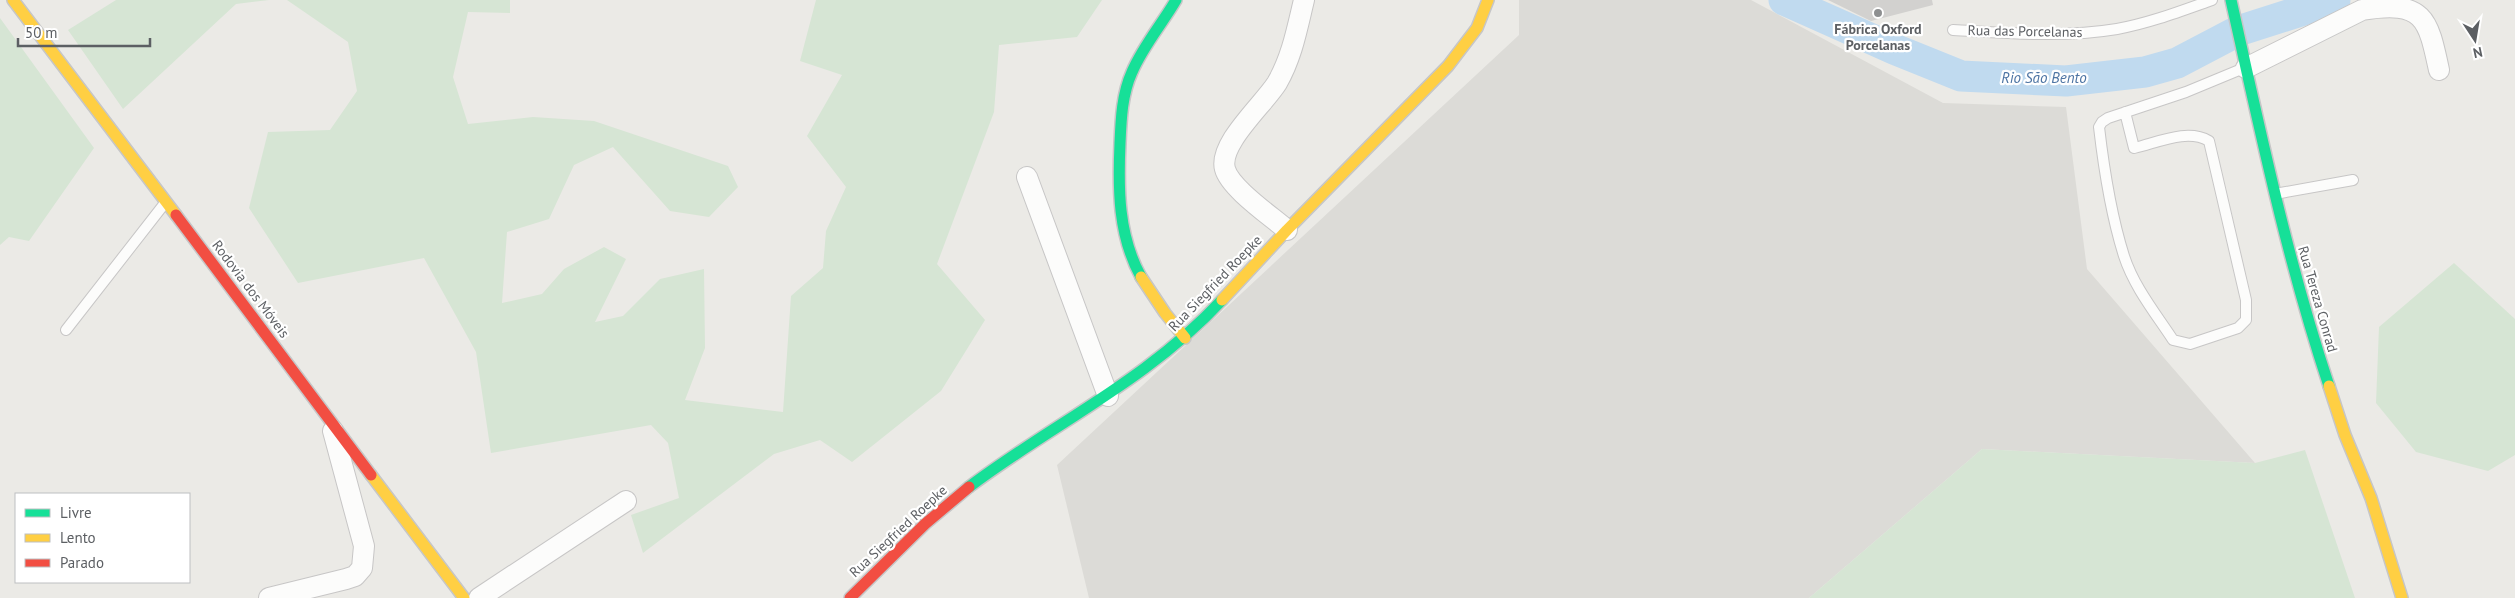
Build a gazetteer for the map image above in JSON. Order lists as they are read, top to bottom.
{
  "streets": {
    "street": ["Rua Siegfried Roepke", "Rodovia dos Móveis", "Rua Tereza Conrad"],
    "lane": ["Rua das Porcelanas"]
  },
  "water": ["Rio São Bento"],
  "places": ["Fábrica Oxford Porcelanas"],
  "legend": ["Livre", "Lento", "Parado"],
  "scale_bar": "50 m",
  "north": "bottom"
}
